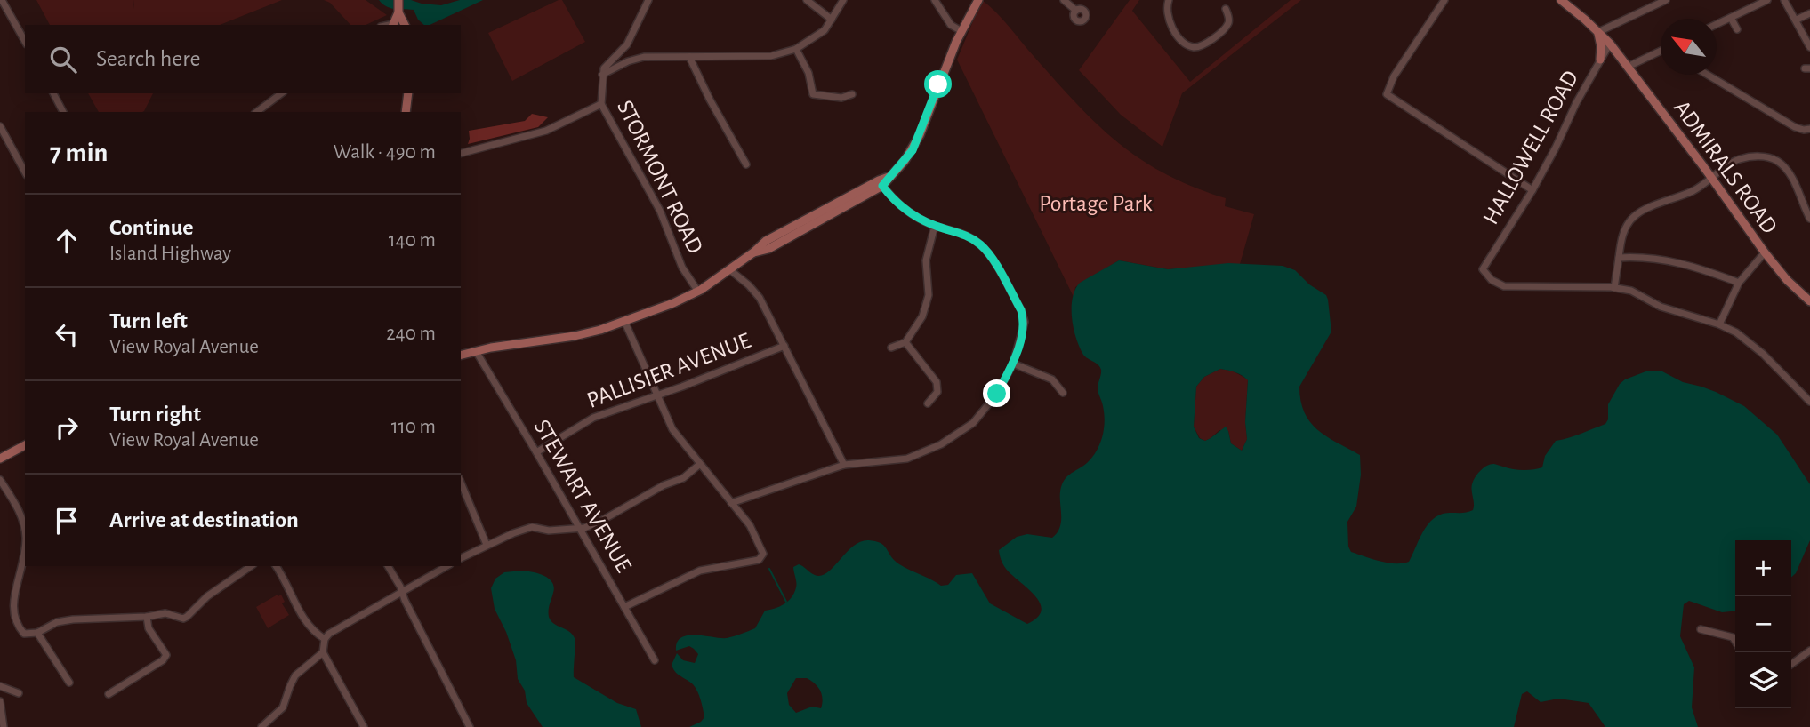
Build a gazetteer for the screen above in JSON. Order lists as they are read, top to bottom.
{
  "streets": {
    "main road": ["ADMIRALS ROAD"],
    "street": [
      "HALLOWELL ROAD",
      "STORMONT ROAD",
      "PALLISIER AVENUE",
      "STEWART AVENUE"
    ]
  },
  "crossings": [
    ["HALLOWELL ROAD", "ADMIRALS ROAD"],
    ["PALLISIER AVENUE", "STEWART AVENUE"]
  ],
  "parks": ["Portage Park"],
  "north": "top left",
  "page": {
    "search": "Search here",
    "heading": ["7 min", "Walk · 490 m"],
    "list": [
      ["Continue", "Island Highway", "140 m"],
      ["Turn left", "View Royal Avenue", "240 m"],
      ["Turn right", "View Royal Avenue", "110 m"],
      "Arrive at destination"
    ],
    "map_buttons": ["+", "−"]
  }
}
